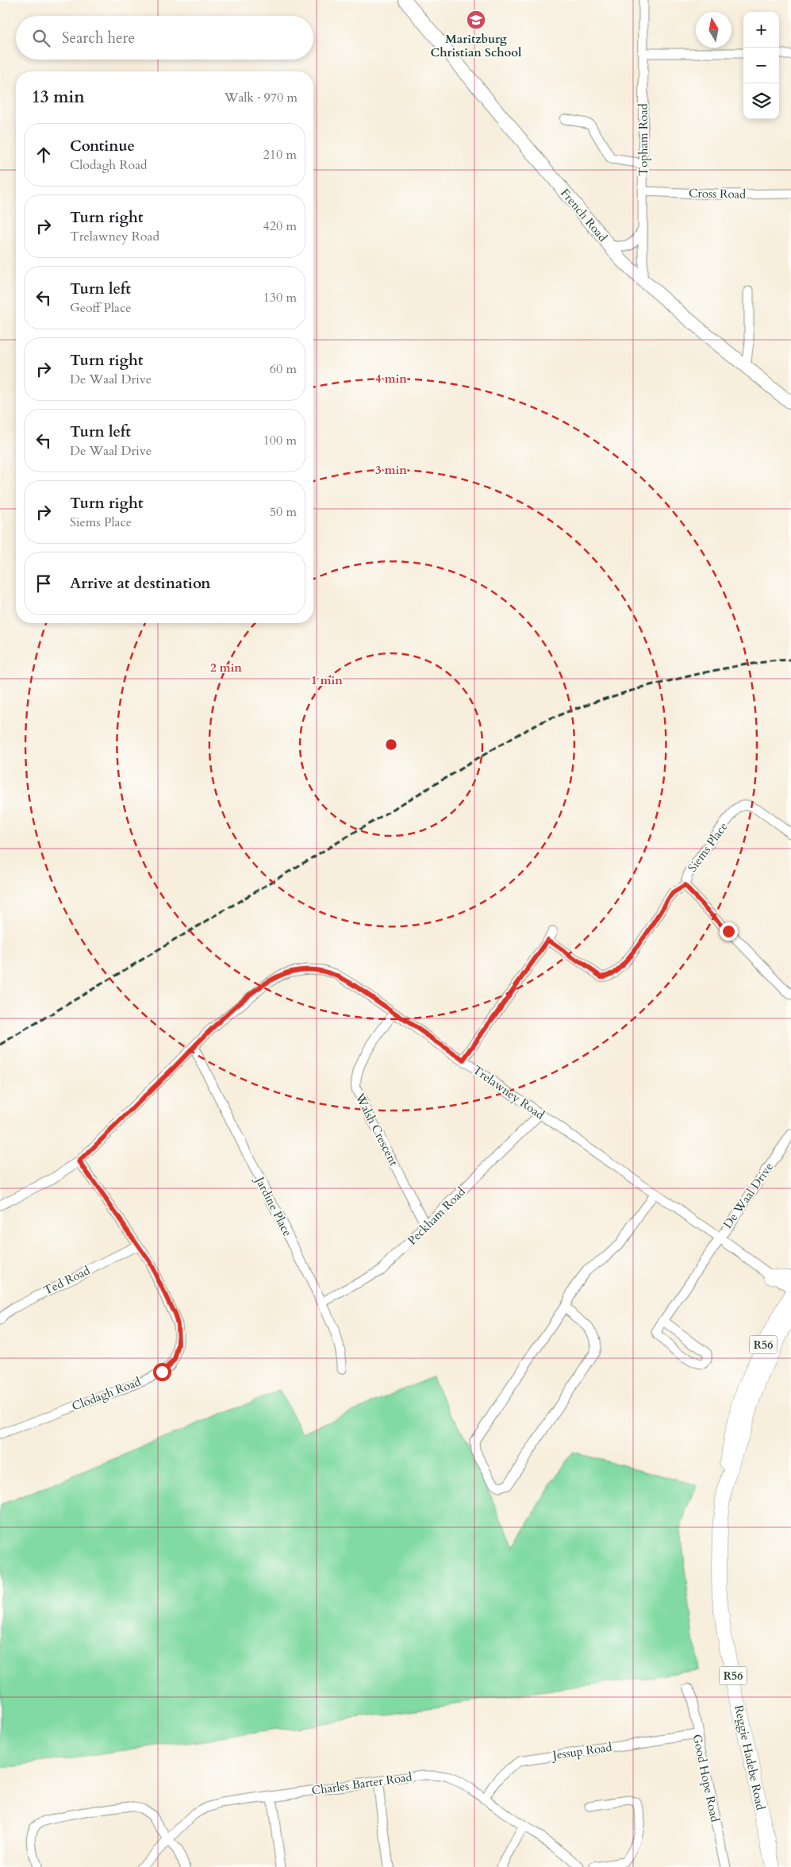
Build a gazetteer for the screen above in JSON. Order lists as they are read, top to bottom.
{
  "streets": {
    "main road": ["R56", "Reggie Hadebe Road"],
    "street": [
      "Topham Road",
      "Cross Road",
      "French Road",
      "Siems Place",
      "Trelawney Road",
      "Walsh Crescent",
      "De Waal Drive",
      "Jardine Place",
      "Peckham Road",
      "Ted Road",
      "Clodagh Road",
      "Jessup Road",
      "Good Hope Road",
      "Charles Barter Road"
    ]
  },
  "crossings": [
    ["Topham Road", "Cross Road"],
    ["Topham Road", "French Road"],
    ["Trelawney Road", "Walsh Crescent"],
    ["Trelawney Road", "De Waal Drive"],
    ["Trelawney Road", "Jardine Place"],
    ["Trelawney Road", "Peckham Road"],
    ["Trelawney Road", "Clodagh Road"],
    ["Walsh Crescent", "Peckham Road"],
    ["Jardine Place", "Peckham Road"],
    ["Ted Road", "Clodagh Road"],
    ["Jessup Road", "Good Hope Road"],
    ["Jessup Road", "Charles Barter Road"]
  ],
  "places": {
    "school or university": ["Maritzburg Christian School"]
  },
  "north": "top",
  "page": {
    "map_buttons": ["+", "−"],
    "search": "Search here",
    "heading": ["13 min", "Walk · 970 m"],
    "list": [
      ["Continue", "Clodagh Road", "210 m"],
      ["Turn right", "Trelawney Road", "420 m"],
      ["Turn left", "Geoff Place", "130 m"],
      ["Turn right", "De Waal Drive", "60 m"],
      ["Turn left", "De Waal Drive", "100 m"],
      ["Turn right", "Siems Place", "50 m"],
      "Arrive at destination"
    ]
  },
  "rings": [
    "4 min",
    "3 min",
    "2 min",
    "1 min"
  ]
}
